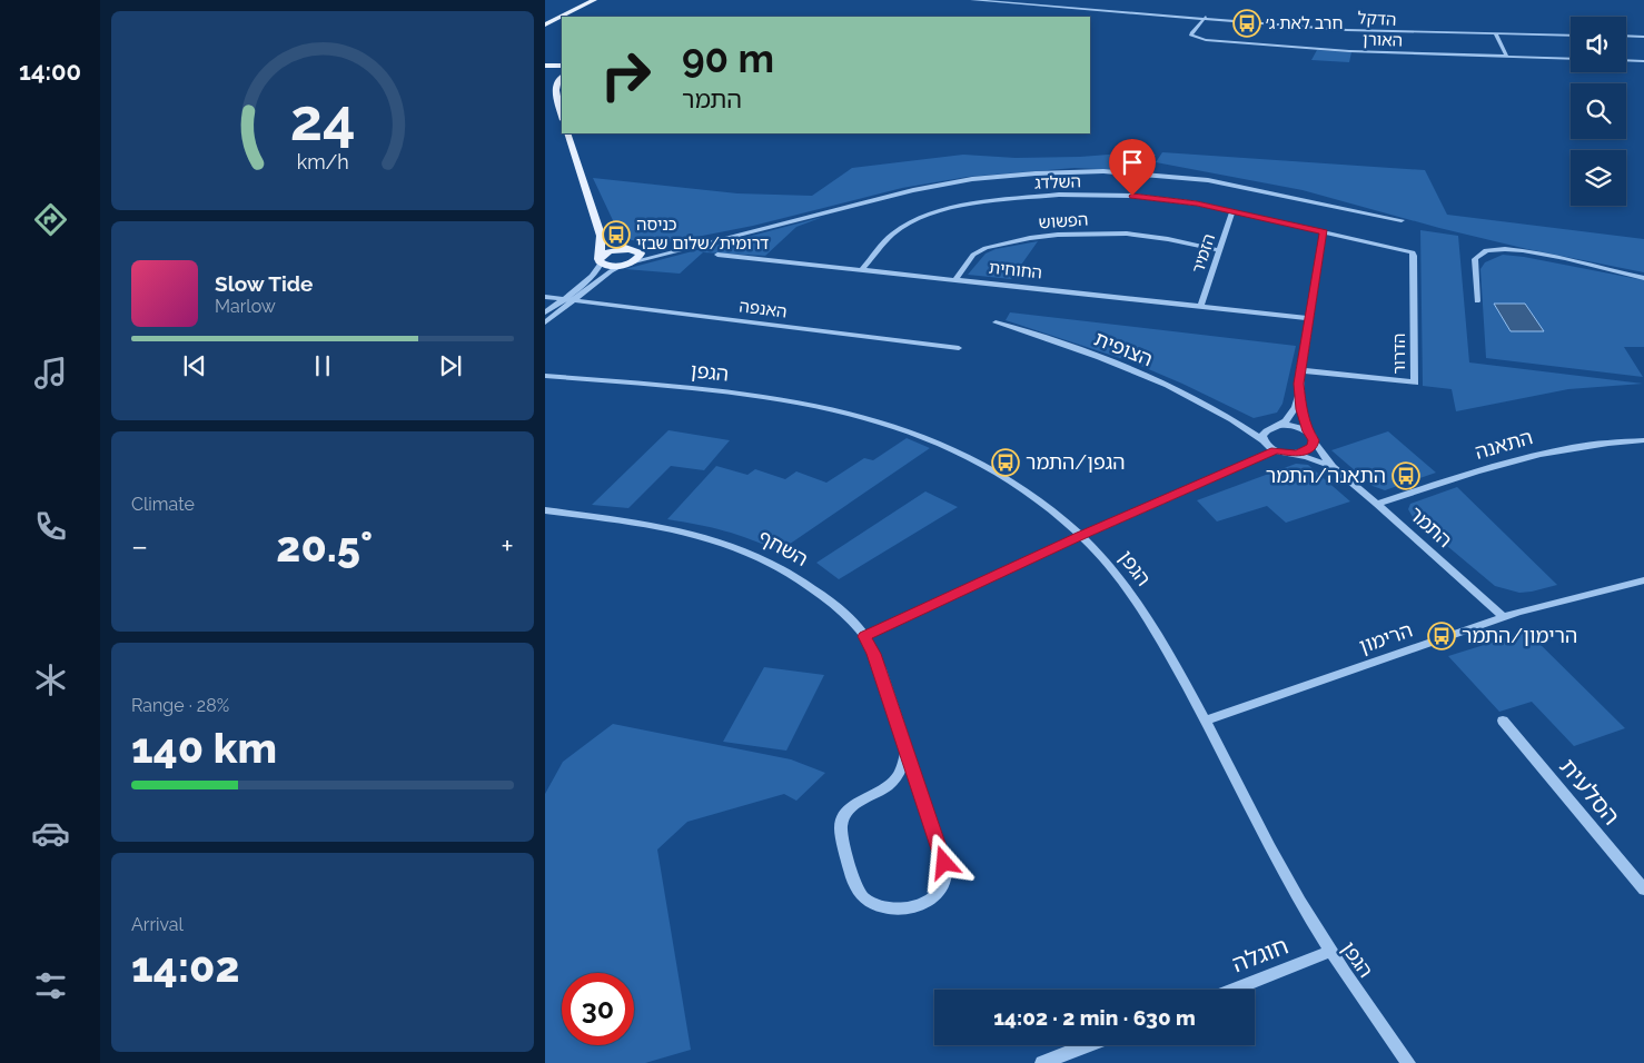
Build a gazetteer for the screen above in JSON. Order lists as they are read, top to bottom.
{
  "streets": {
    "street": [
      "הדקל",
      "האורן",
      "השלדג",
      "הפשוש",
      "הזמיר",
      "החוחית",
      "האנפה",
      "הצופית",
      "הדרור",
      "הגפן",
      "התאנה",
      "התמר",
      "השחף",
      "הרימון",
      "הסלעית",
      "חוגלה"
    ]
  },
  "crossings": [
    ["הדקל", "האורן"],
    ["השלדג", "הזמיר"],
    ["השלדג", "החוחית"],
    ["השלדג", "הדרור"],
    ["הפשוש", "הזמיר"],
    ["הפשוש", "החוחית"],
    ["הזמיר", "החוחית"],
    ["הצופית", "התמר"],
    ["הגפן", "הרימון"],
    ["הגפן", "חוגלה"],
    ["התאנה", "התמר"],
    ["התמר", "הרימון"]
  ],
  "places": {
    "bus stop": [
      "חרב לאת ג׳",
      "כניסה דרומית/שלום שבזי",
      "הגפן/התמר",
      "התאנה/התמר",
      "הרימון/התמר"
    ]
  },
  "page": {
    "tabs": "14:00",
    "turn": ["90 m", "התמר"],
    "song": ["Slow Tide", "Marlow"],
    "tile": [
      "Climate",
      ["Range · 28%", "140 km"],
      ["Arrival", "14:02"]
    ],
    "heat": ["−", "20.5°", "+"],
    "limit": "30",
    "trip": "14:02 · 2 min · 630 m",
    "gauge": ["24", "km/h"]
  }
}
